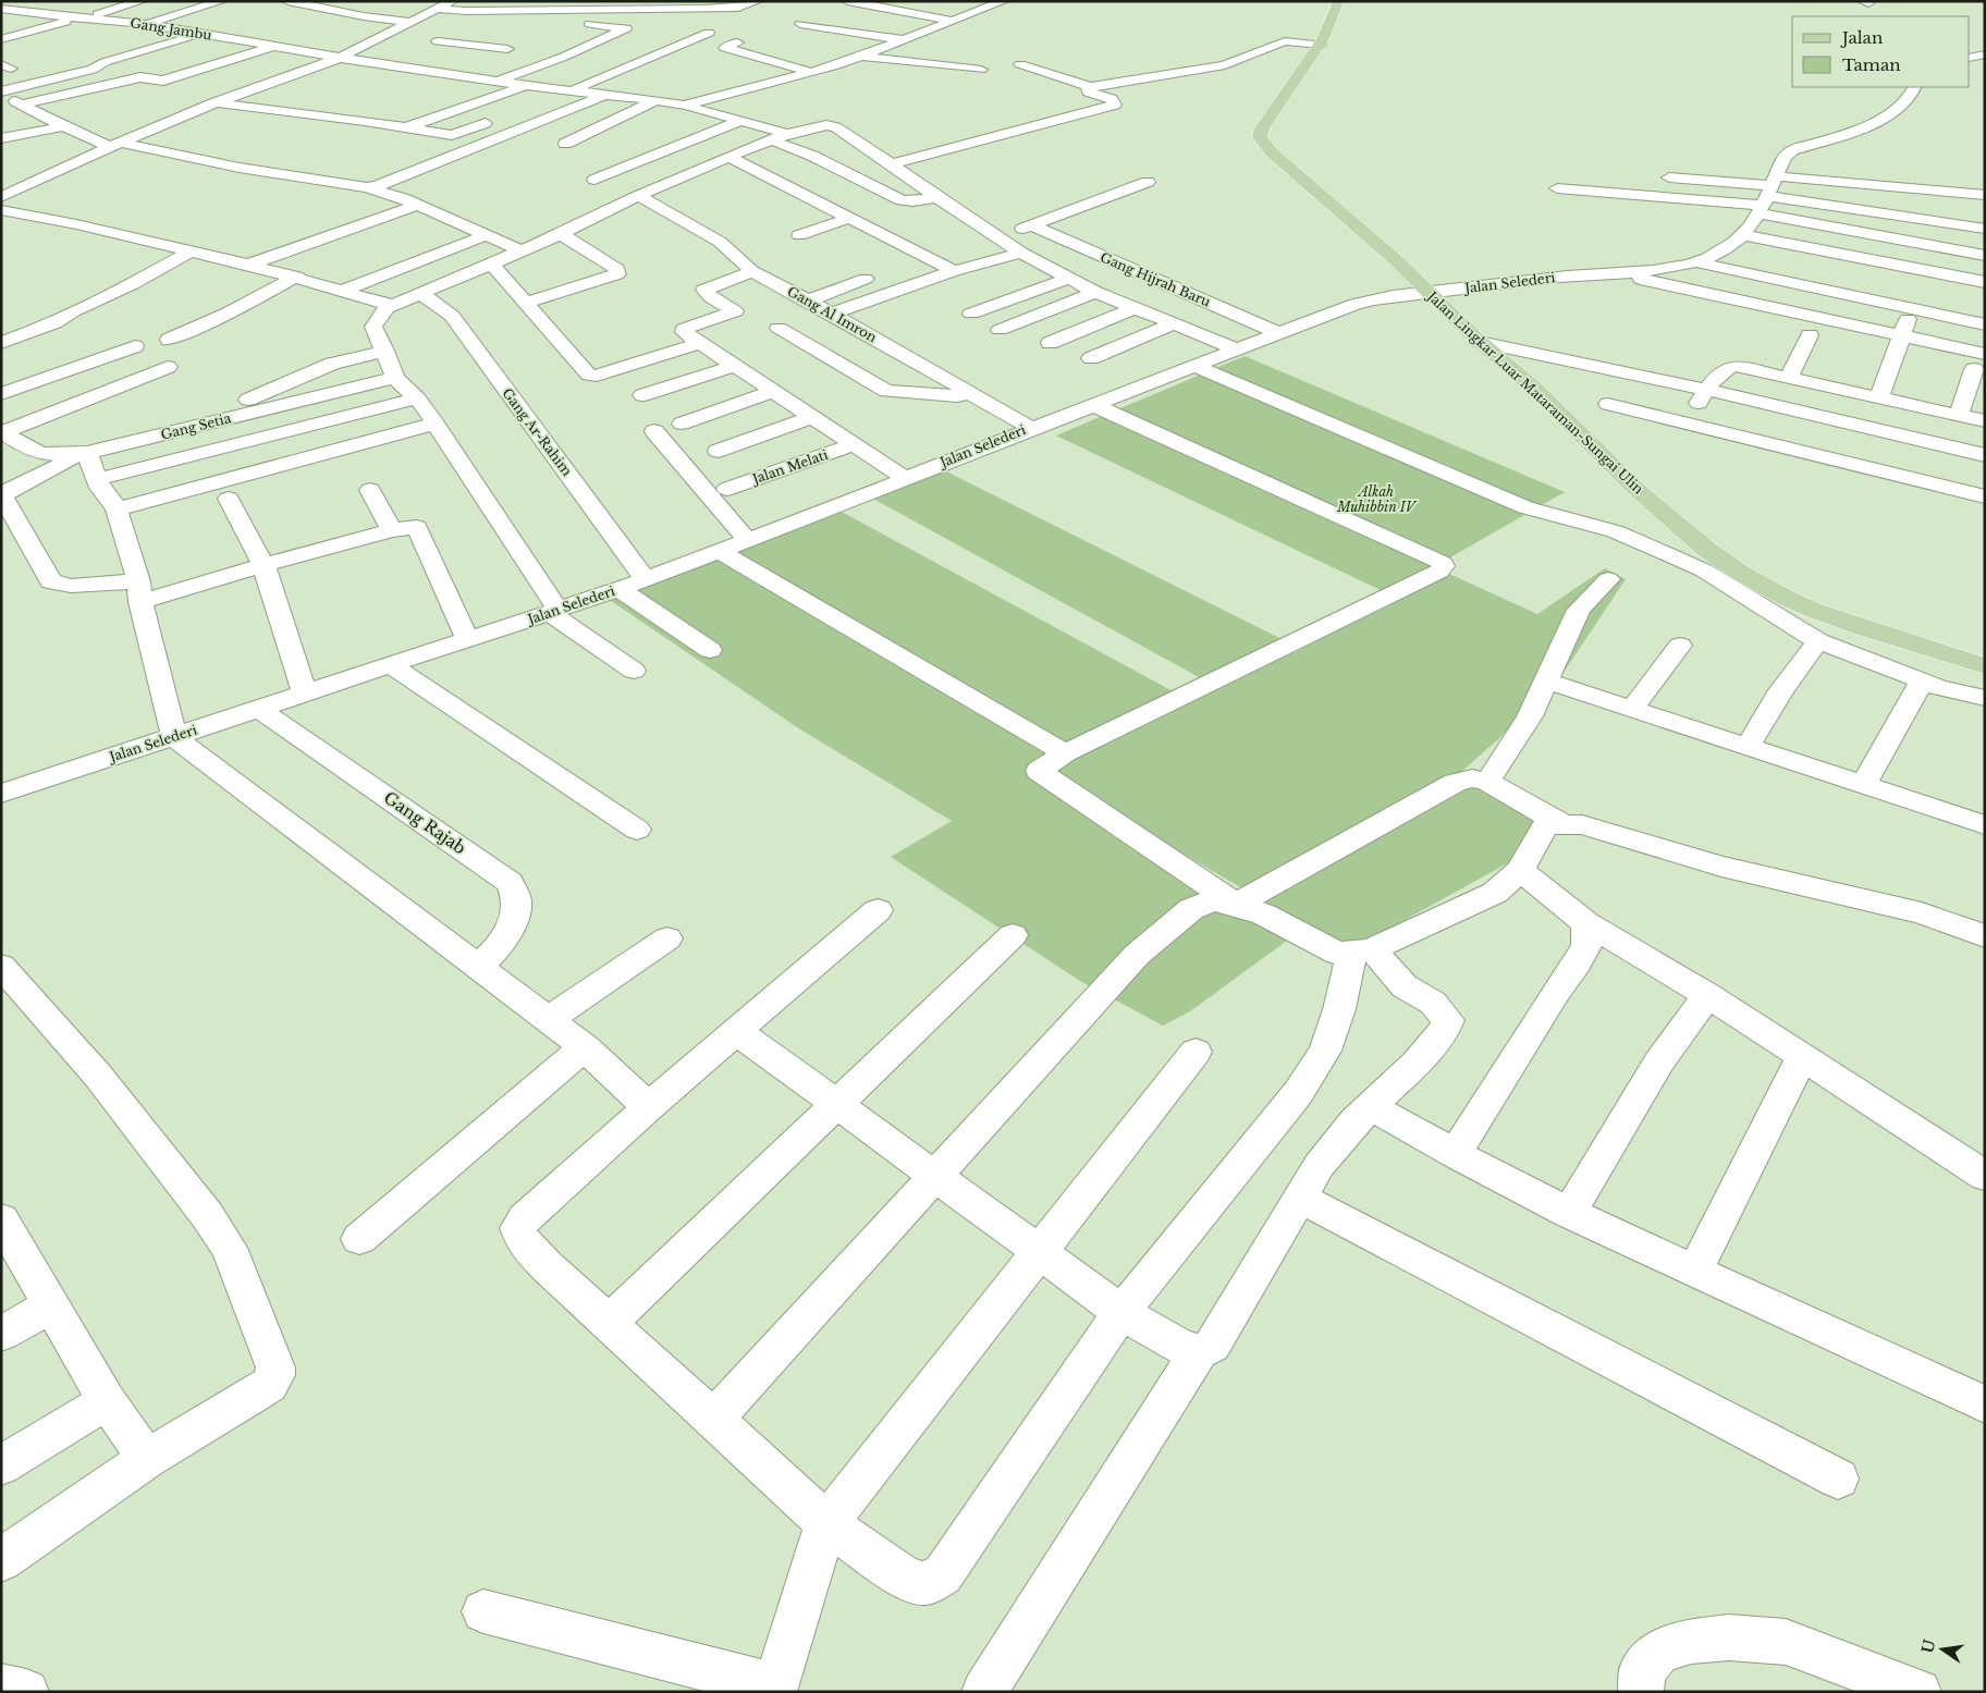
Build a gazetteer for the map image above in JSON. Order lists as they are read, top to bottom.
{
  "streets": {
    "main road": ["Jalan Lingkar Luar Mataraman-Sungai Ulin"],
    "street": [
      "Gang Jambu",
      "Gang Hijrah Baru",
      "Jalan Selederi",
      "Gang Al Imron",
      "Gang Setia",
      "Gang Ar-Rahim",
      "Jalan Melati",
      "Gang Rajab"
    ]
  },
  "crossings": [
    ["Gang Hijrah Baru", "Jalan Selederi"],
    ["Jalan Selederi", "Gang Al Imron"],
    ["Jalan Selederi", "Jalan Lingkar Luar Mataraman-Sungai Ulin"],
    ["Jalan Selederi", "Gang Ar-Rahim"],
    ["Jalan Selederi", "Gang Rajab"]
  ],
  "parks": ["Alkah Muhibbin IV"],
  "legend": ["Jalan", "Taman"],
  "north": "left"
}
